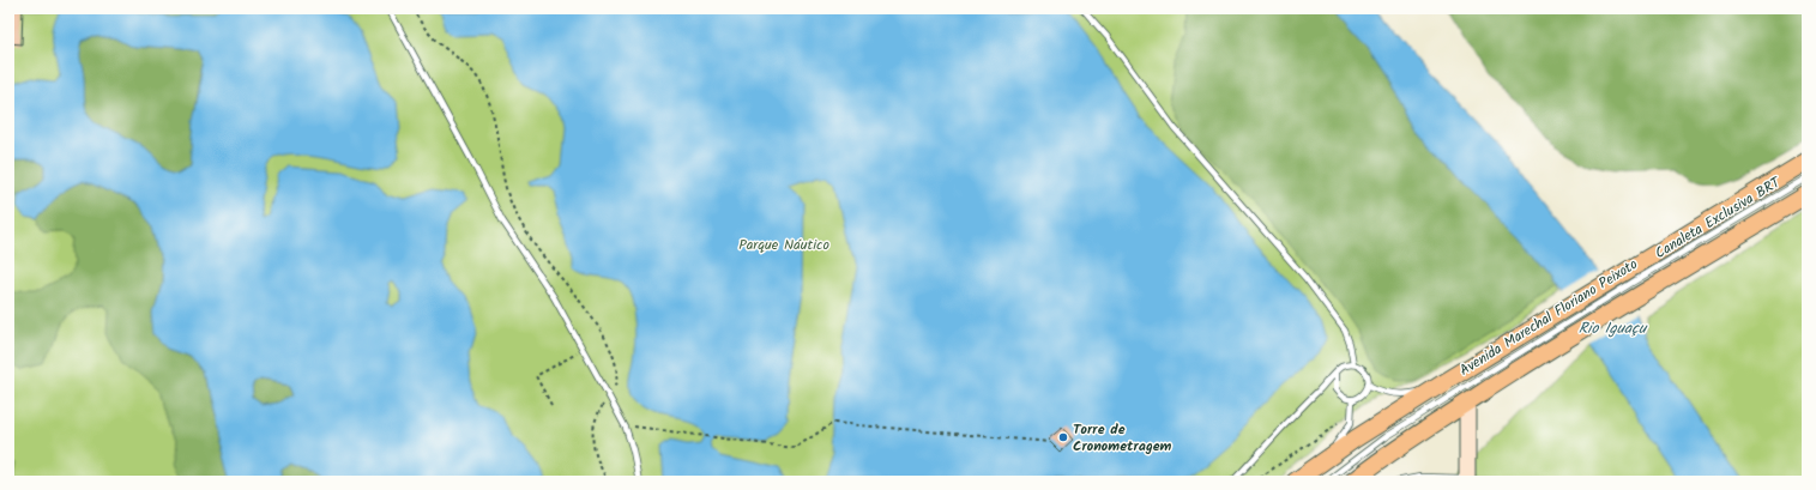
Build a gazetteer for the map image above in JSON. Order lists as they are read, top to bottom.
{
  "streets": {
    "main road": ["Avenida Marechal Floriano Peixoto"],
    "lane": ["Canaleta Exclusiva BRT"]
  },
  "crossings": [
    ["Canaleta Exclusiva BRT", "Avenida Marechal Floriano Peixoto"]
  ],
  "water": ["Rio Iguaçu"],
  "parks": ["Parque Náutico"],
  "places": ["Torre de Cronometragem"]
}
